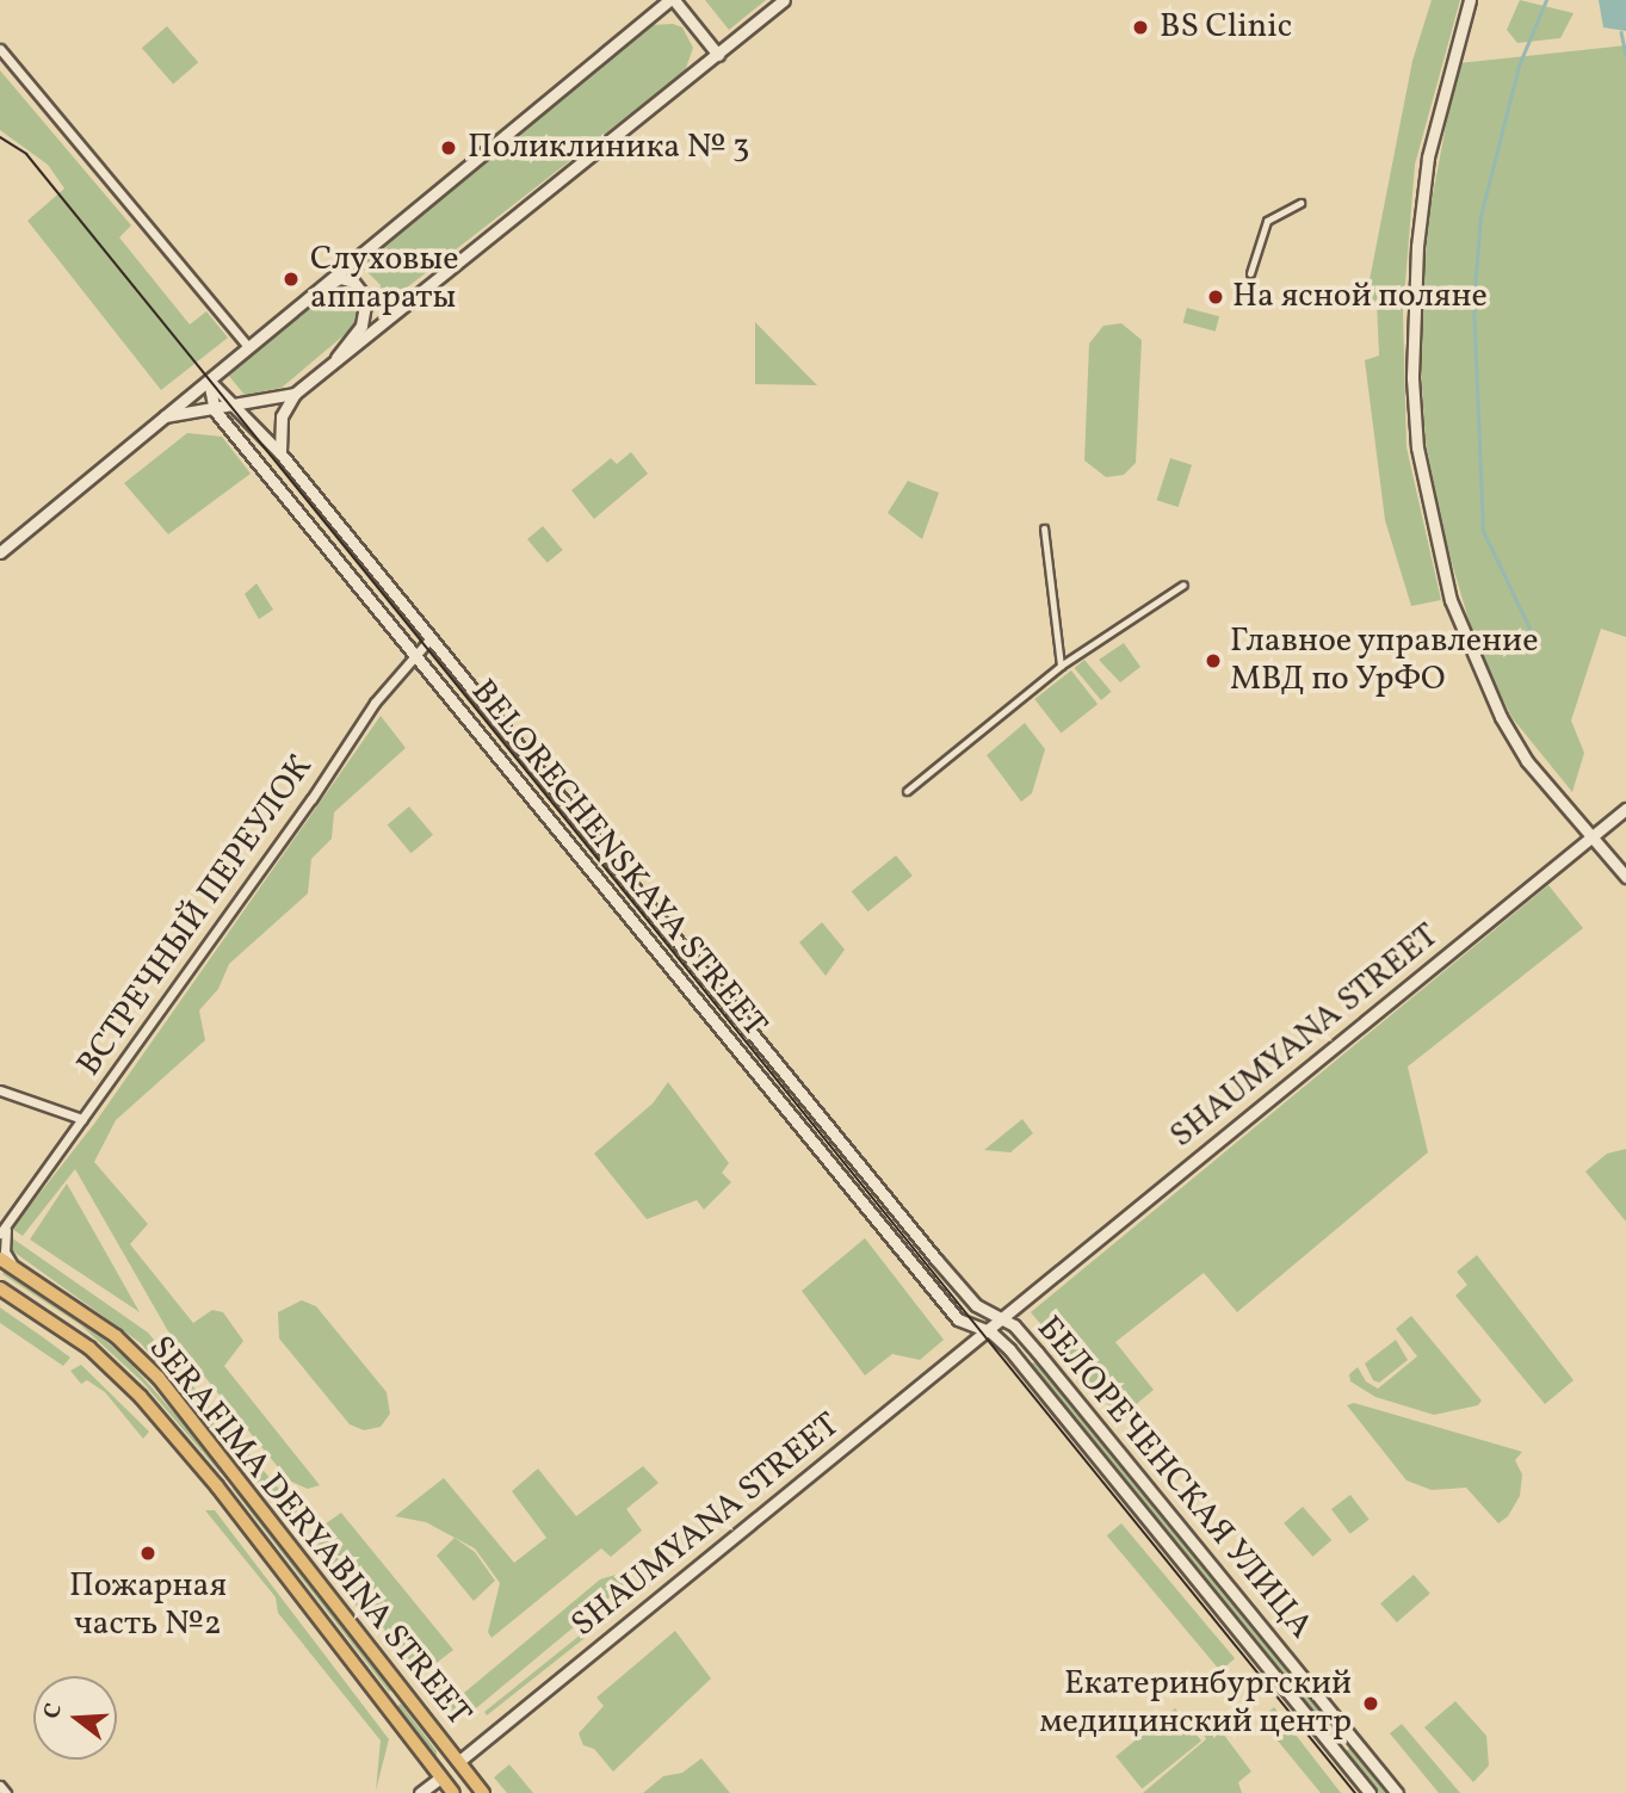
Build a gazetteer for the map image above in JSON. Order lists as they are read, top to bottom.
{
  "streets": {
    "main road": ["SERAFIMA DERYABINA STREET"],
    "street": [
      "BELORECHENSKAYA STREET",
      "ВСТРЕЧНЫЙ ПЕРЕУЛОК",
      "SHAUMYANA STREET",
      "БЕЛОРЕЧЕНСКАЯ УЛИЦА"
    ]
  },
  "crossings": [
    ["BELORECHENSKAYA STREET", "ВСТРЕЧНЫЙ ПЕРЕУЛОК"],
    ["BELORECHENSKAYA STREET", "SHAUMYANA STREET"],
    ["BELORECHENSKAYA STREET", "БЕЛОРЕЧЕНСКАЯ УЛИЦА"],
    ["ВСТРЕЧНЫЙ ПЕРЕУЛОК", "SERAFIMA DERYABINA STREET"],
    ["SHAUMYANA STREET", "БЕЛОРЕЧЕНСКАЯ УЛИЦА"],
    ["SHAUMYANA STREET", "SERAFIMA DERYABINA STREET"]
  ],
  "places": [
    "BS Clinic",
    "Поликлиника № 3",
    "Слуховые аппараты",
    "На ясной поляне",
    "Главное управление МВД по УрФО",
    "Пожарная часть №2",
    "Екатеринбургский медицинский центр"
  ],
  "north": "left"
}
